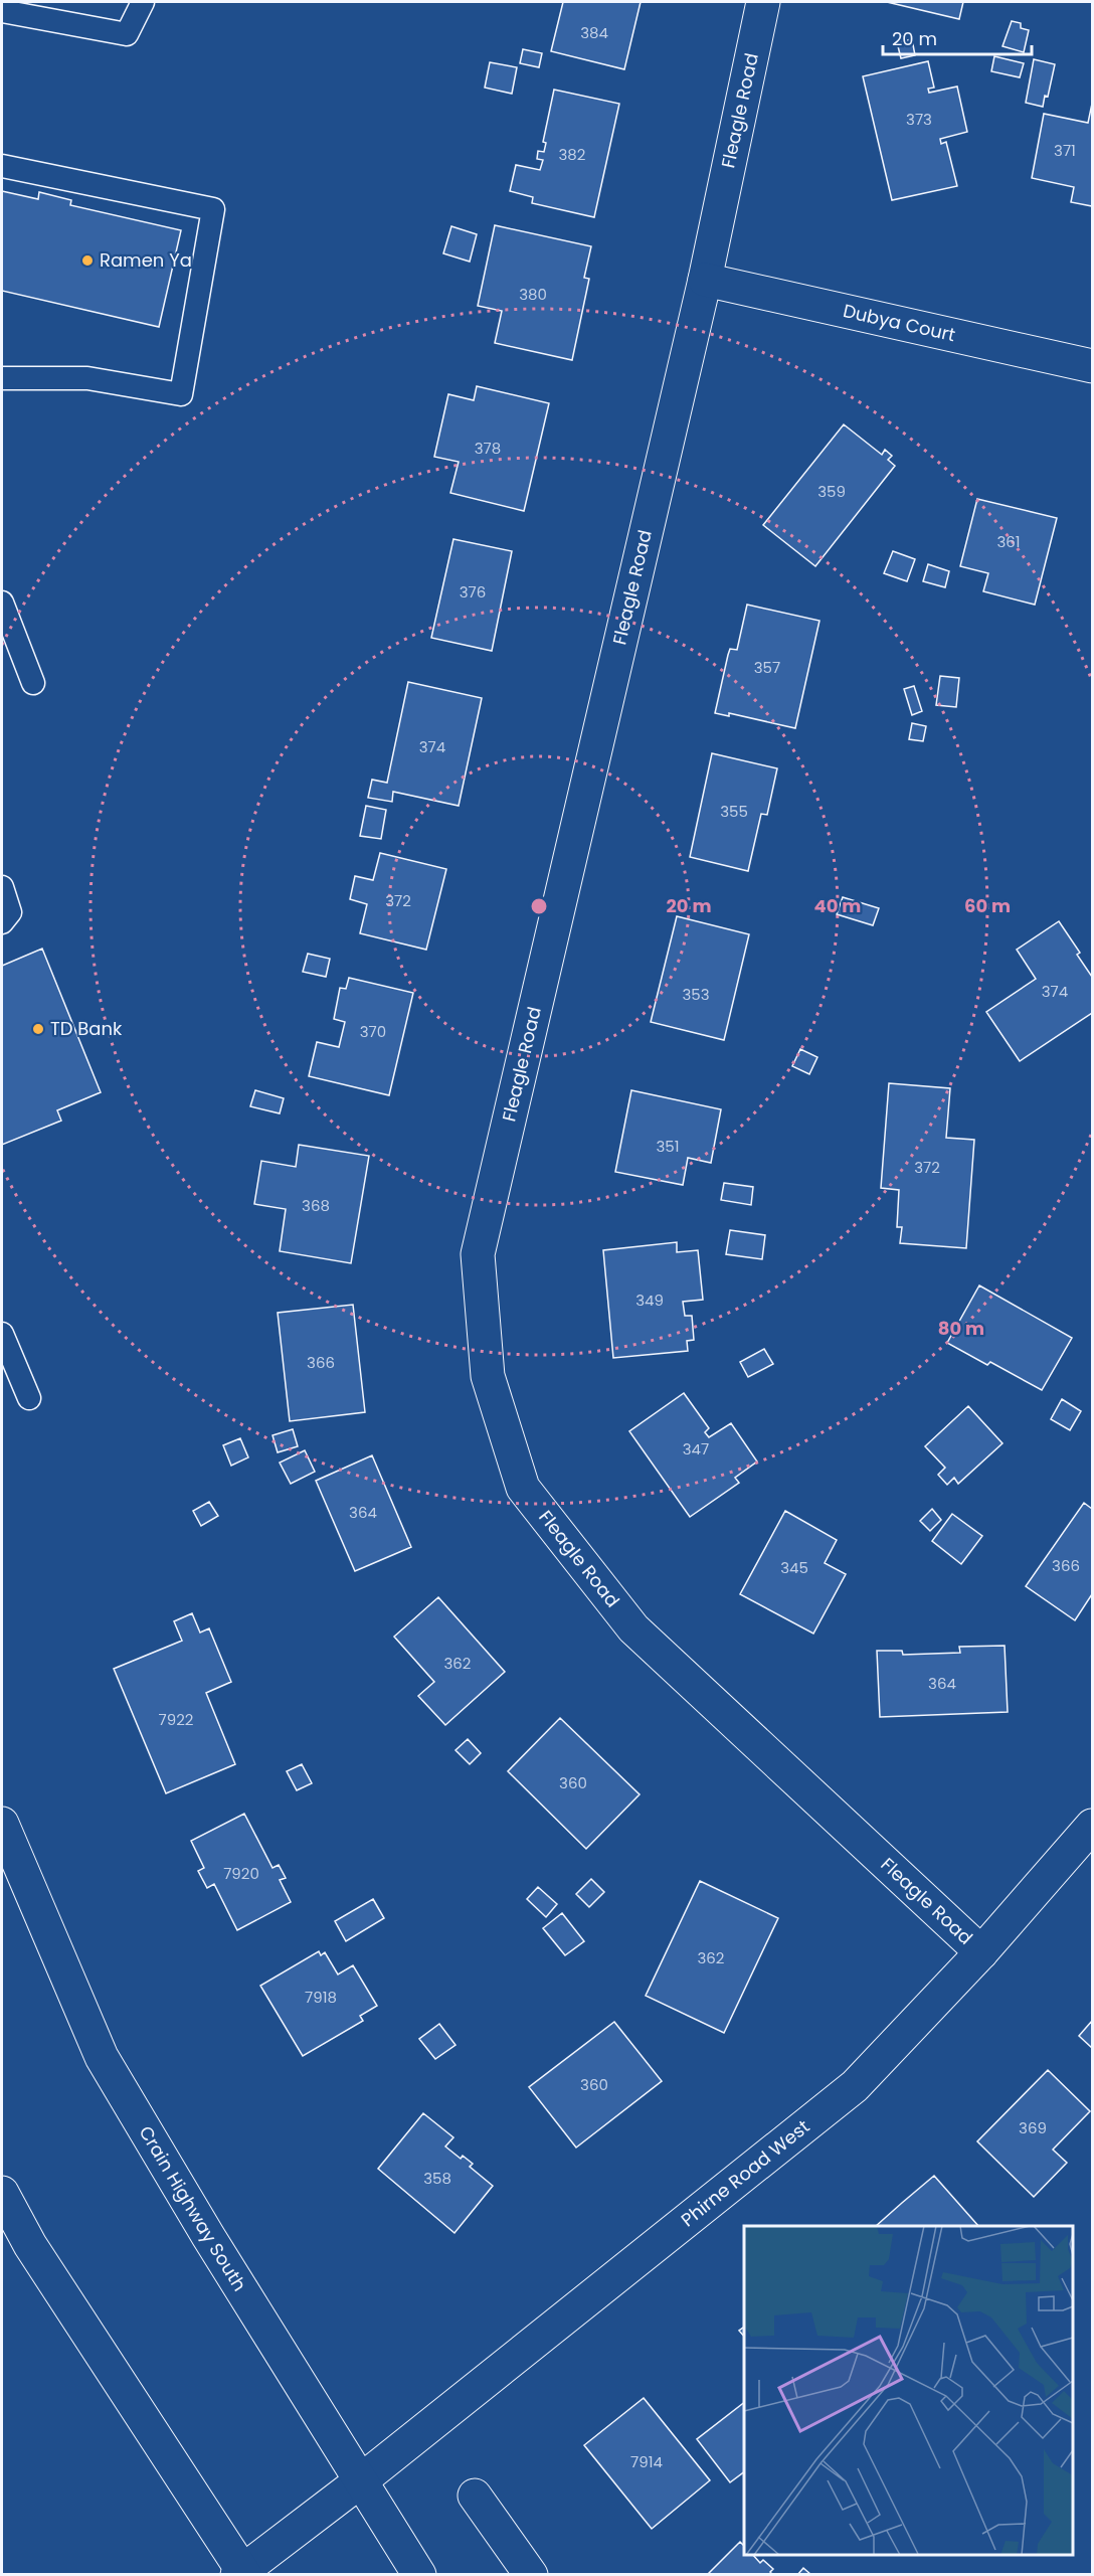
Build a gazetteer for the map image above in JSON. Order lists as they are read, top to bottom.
{
  "streets": {
    "street": [
      "Fleagle Road",
      "Dubya Court",
      "Phirne Road West",
      "Crain Highway South"
    ]
  },
  "crossings": [
    ["Fleagle Road", "Dubya Court"],
    ["Fleagle Road", "Phirne Road West"],
    ["Phirne Road West", "Crain Highway South"]
  ],
  "places": ["Ramen Ya", "TD Bank"],
  "house_numbers": [
    "384",
    "373",
    "371",
    "382",
    "380",
    "378",
    "359",
    "361",
    "376",
    "357",
    "374",
    "355",
    "372",
    "374",
    "353",
    "370",
    "351",
    "372",
    "368",
    "349",
    "366",
    "347",
    "364",
    "366",
    "345",
    "362",
    "364",
    "7922",
    "360",
    "7920",
    "362",
    "7918",
    "360",
    "369",
    "358",
    "7914"
  ],
  "scale_bar": "20 m",
  "rings": [
    "20 m",
    "40 m",
    "60 m",
    "80 m"
  ]
}
